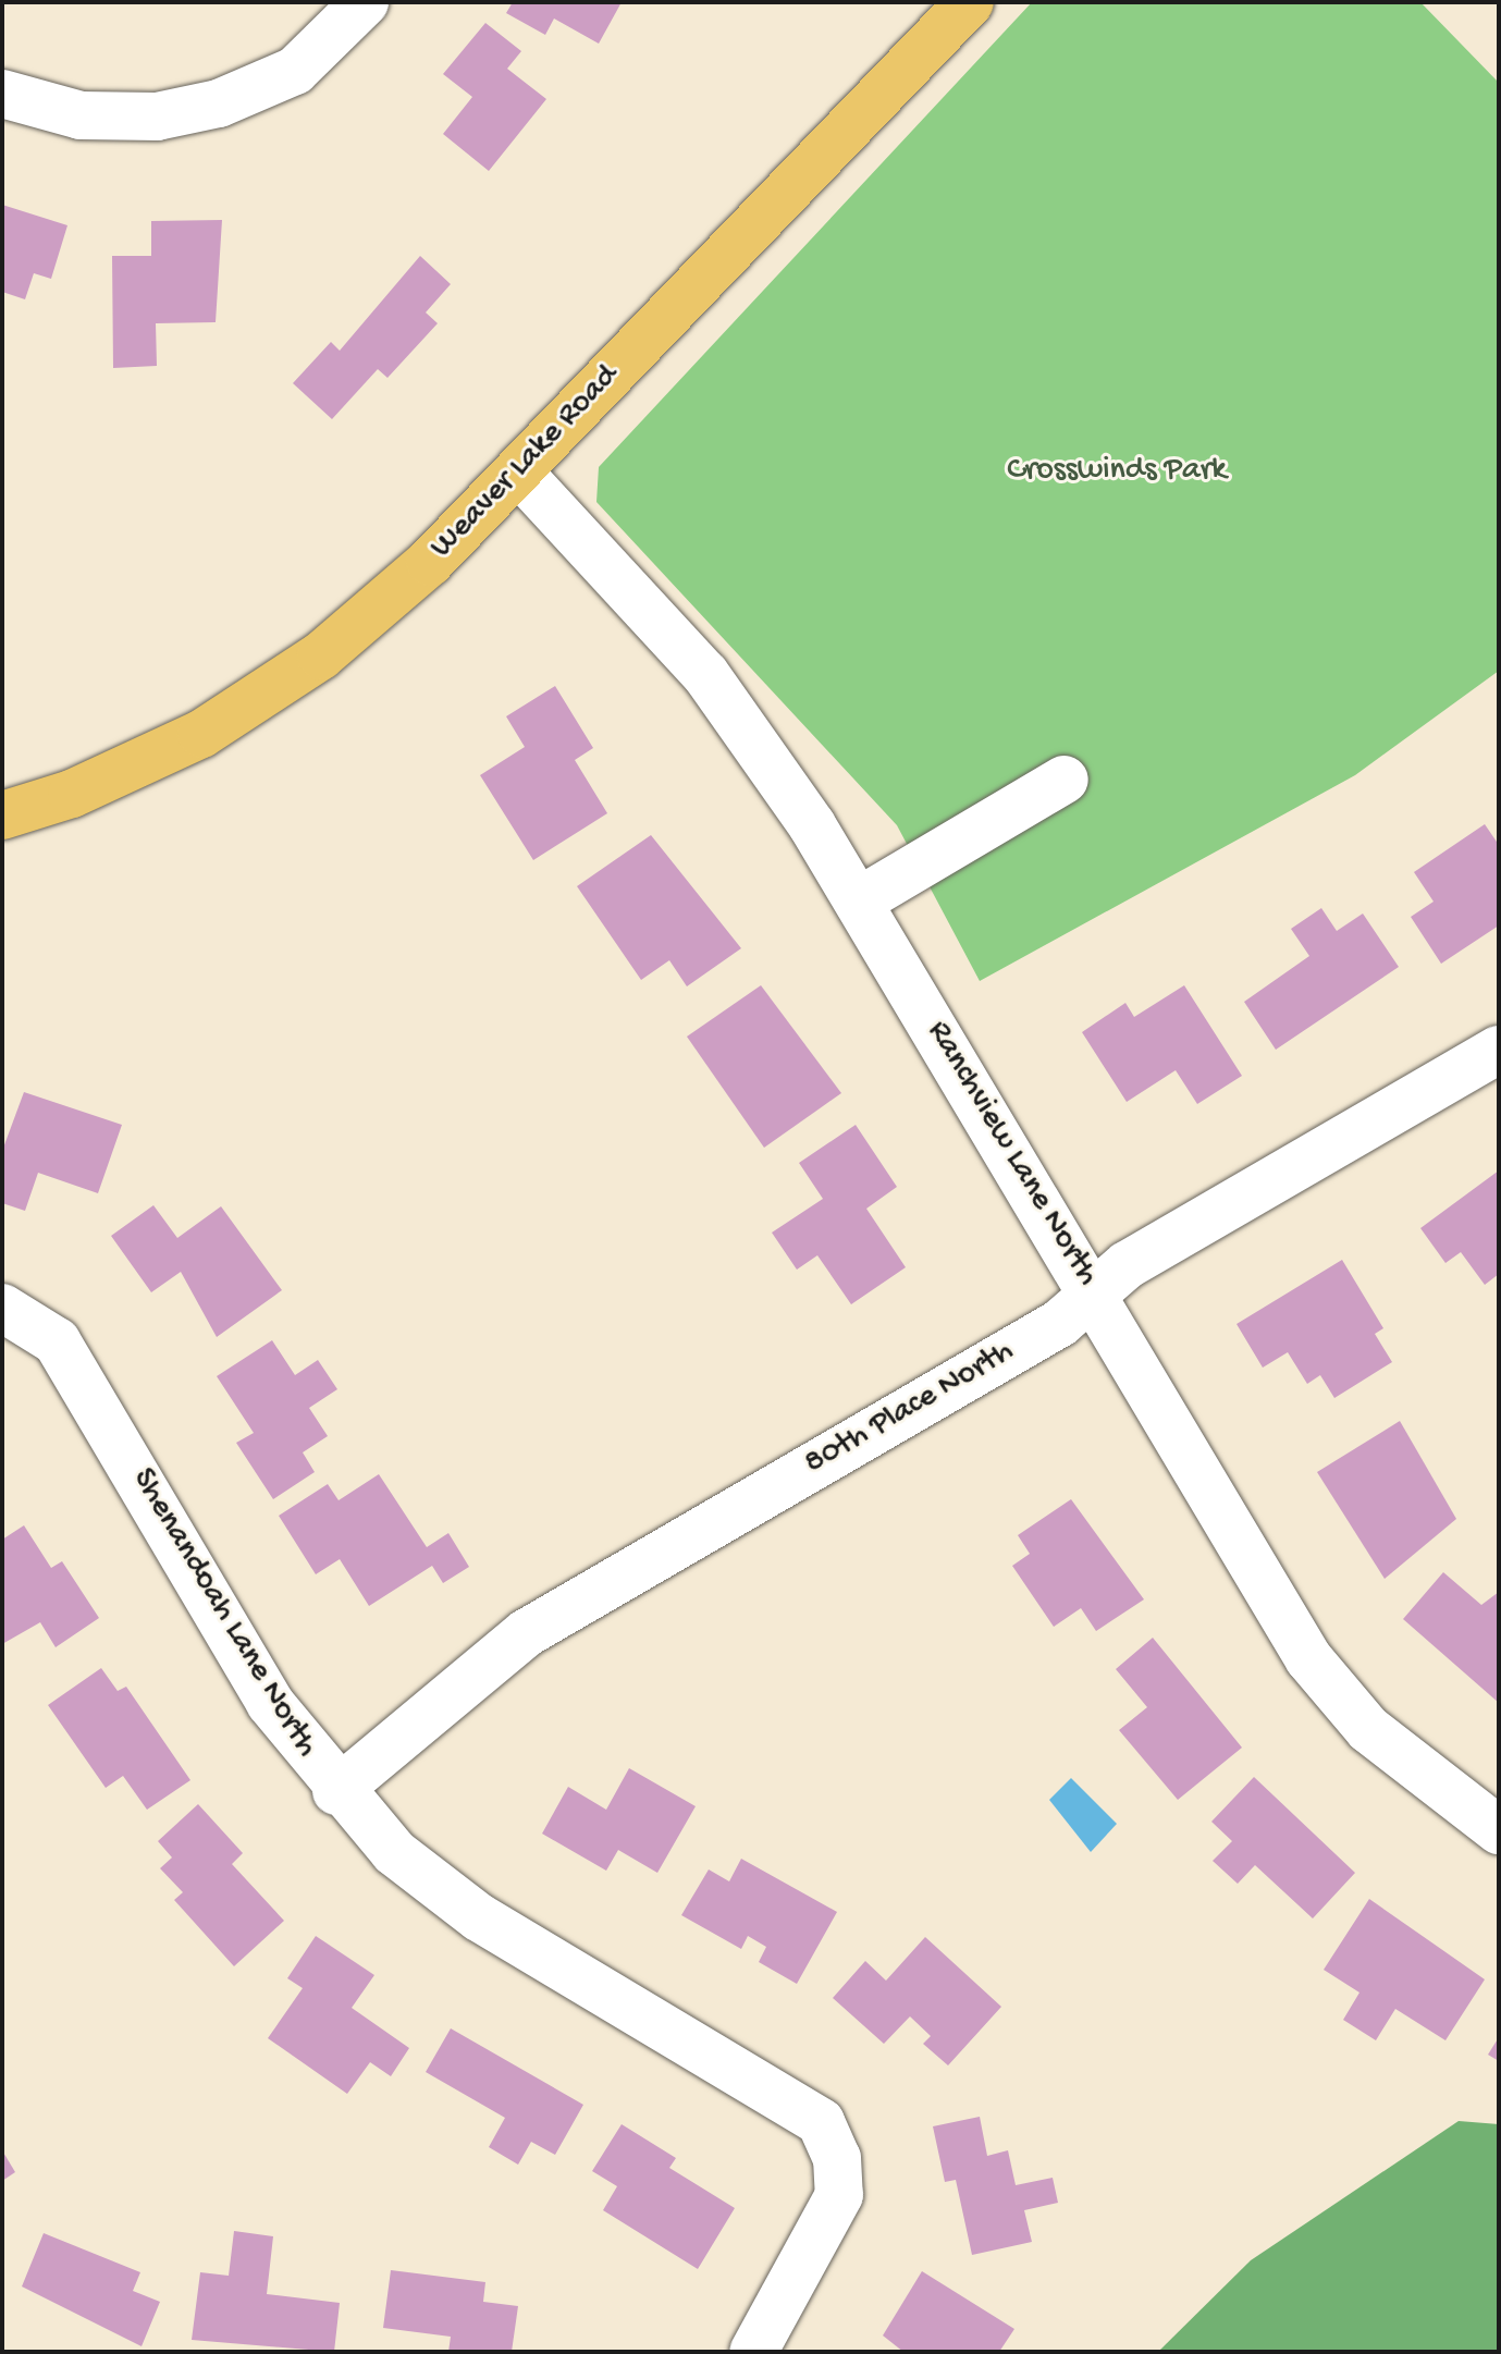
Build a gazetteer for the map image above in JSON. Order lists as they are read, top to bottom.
{
  "streets": {
    "main road": ["Weaver Lake Road"],
    "street": ["Ranchview Lane North", "80th Place North", "Shenandoah Lane North"]
  },
  "crossings": [
    ["Weaver Lake Road", "Ranchview Lane North"],
    ["Ranchview Lane North", "80th Place North"],
    ["80th Place North", "Shenandoah Lane North"]
  ],
  "parks": ["Crosswinds Park"]
}
